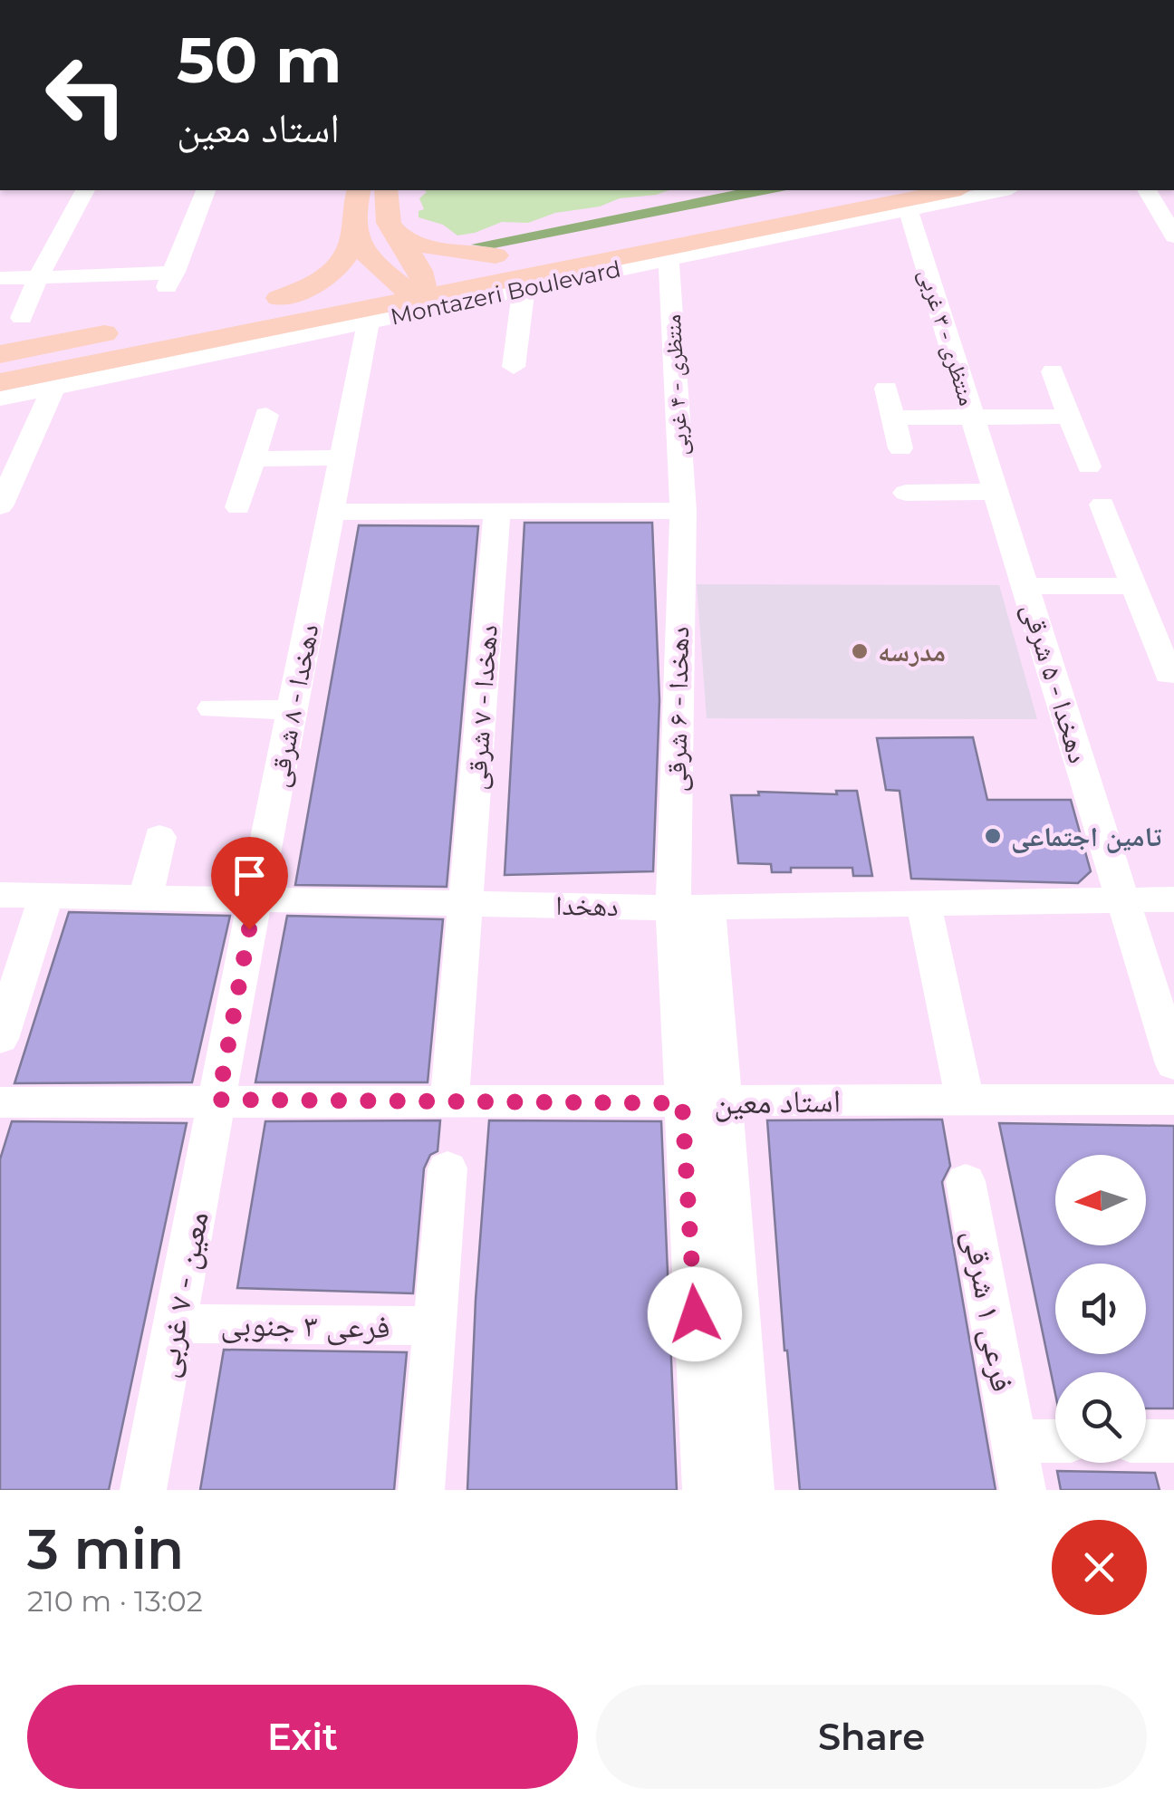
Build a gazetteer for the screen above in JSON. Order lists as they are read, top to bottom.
{
  "streets": {
    "main road": ["Montazeri Boulevard"],
    "street": [
      "منتظری - ۳ غربی",
      "منتظری - ۴ غربی",
      "دهخدا - ۵ شرقی",
      "دهخدا - ۸ شرقی",
      "دهخدا - ۷ شرقی",
      "دهخدا - ۶ شرقی",
      "دهخدا",
      "استاد معین",
      "معین - ۷ غربی",
      "فرعی ۱ شرقی",
      "فرعی ۳ جنوبی"
    ]
  },
  "crossings": [
    ["Montazeri Boulevard", "منتظری - ۳ غربی"],
    ["Montazeri Boulevard", "منتظری - ۴ غربی"],
    ["Montazeri Boulevard", "دهخدا - ۸ شرقی"],
    ["منتظری - ۳ غربی", "دهخدا - ۵ شرقی"],
    ["منتظری - ۴ غربی", "دهخدا - ۶ شرقی"],
    ["دهخدا - ۵ شرقی", "دهخدا"],
    ["دهخدا - ۸ شرقی", "دهخدا"],
    ["دهخدا - ۸ شرقی", "استاد معین"],
    ["دهخدا - ۸ شرقی", "معین - ۷ غربی"],
    ["دهخدا - ۷ شرقی", "دهخدا"],
    ["دهخدا - ۷ شرقی", "استاد معین"],
    ["دهخدا - ۶ شرقی", "دهخدا"],
    ["دهخدا - ۶ شرقی", "استاد معین"],
    ["استاد معین", "معین - ۷ غربی"],
    ["معین - ۷ غربی", "فرعی ۳ جنوبی"]
  ],
  "places": ["مدرسه", "تامین اجتماعی"],
  "north": "left",
  "page": {
    "turn": ["50 m", "استاد معین"],
    "heading": ["3 min", "210 m · 13:02"],
    "buttons": ["Exit", "Share"]
  }
}
